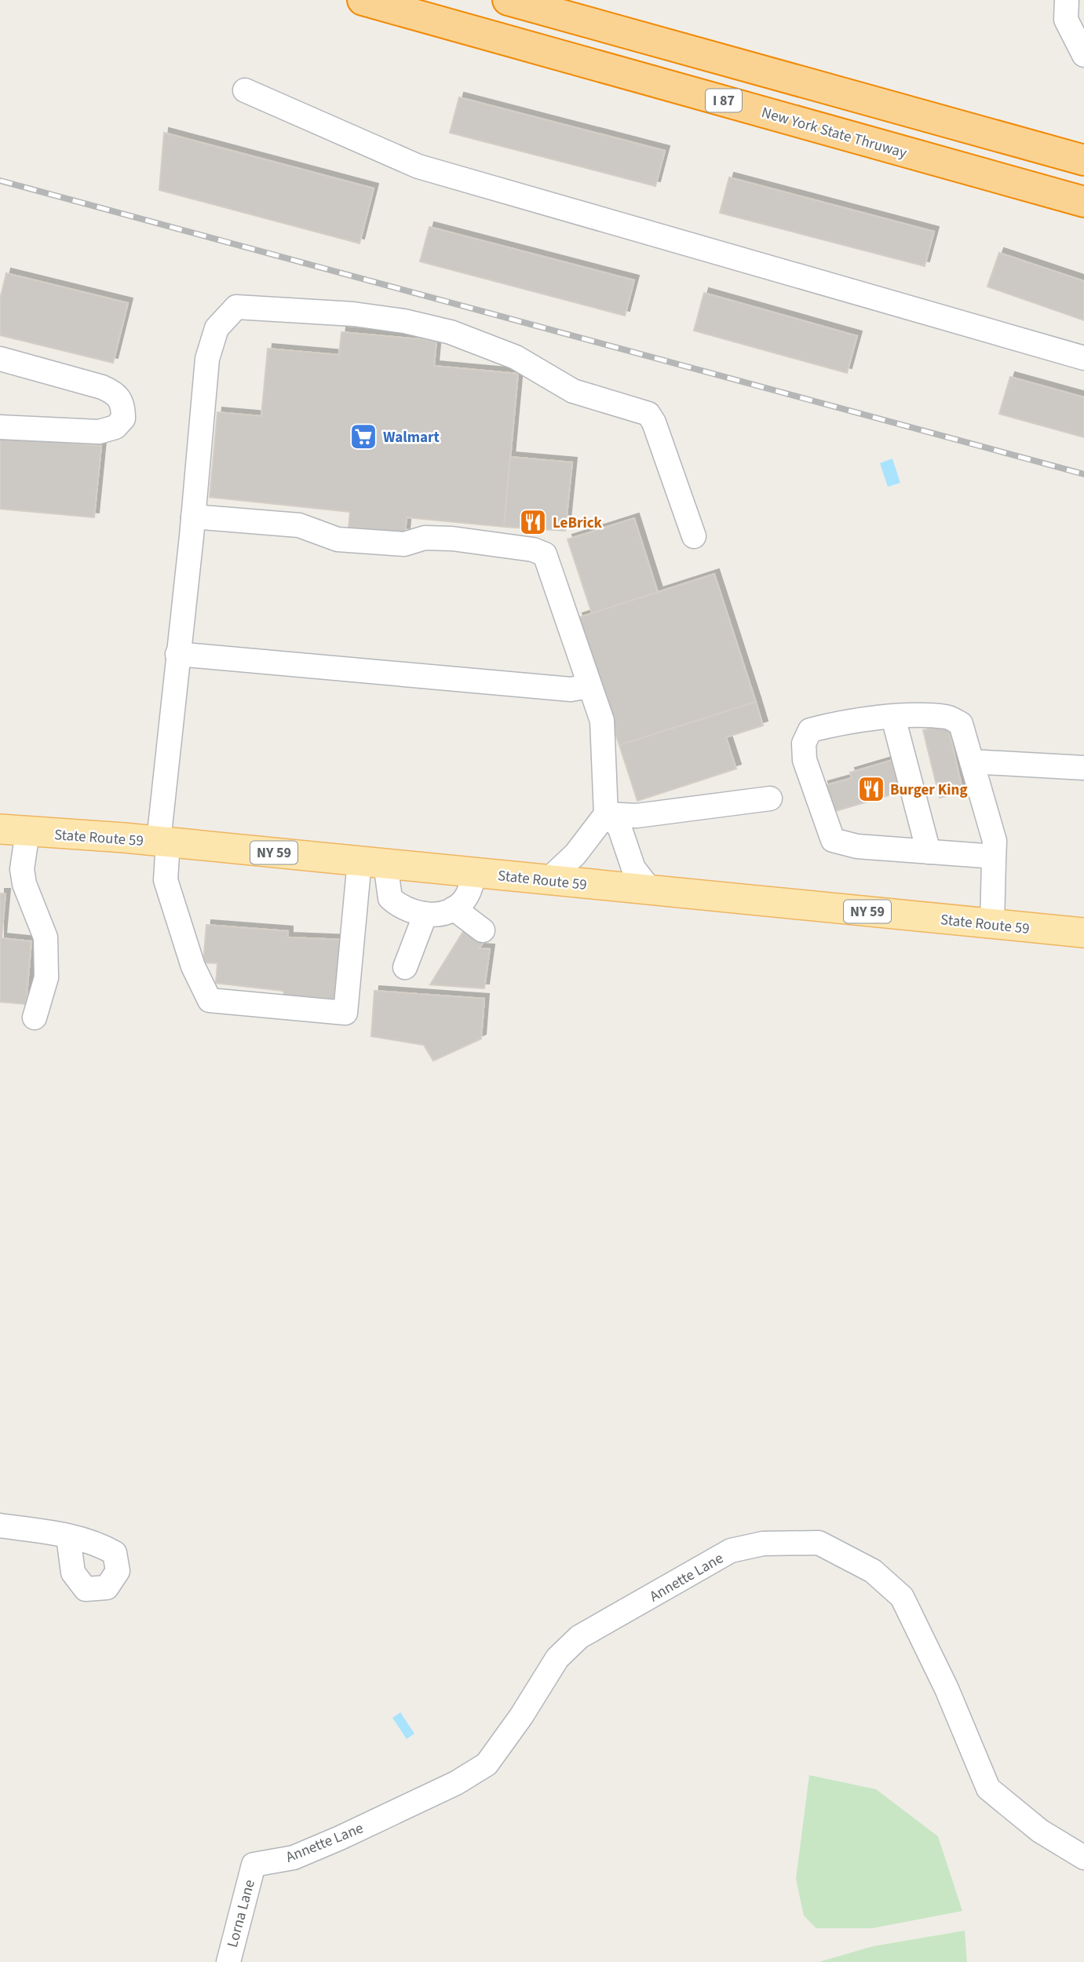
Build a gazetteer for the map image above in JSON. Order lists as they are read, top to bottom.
{
  "streets": {
    "highway": ["I 87", "New York State Thruway"],
    "main road": ["State Route 59", "NY 59"],
    "street": ["Annette Lane", "Lorna Lane"]
  },
  "crossings": [
    ["Annette Lane", "Lorna Lane"]
  ],
  "places": {
    "supermarket": ["Walmart"],
    "restaurant": ["LeBrick", "Burger King"]
  }
}
